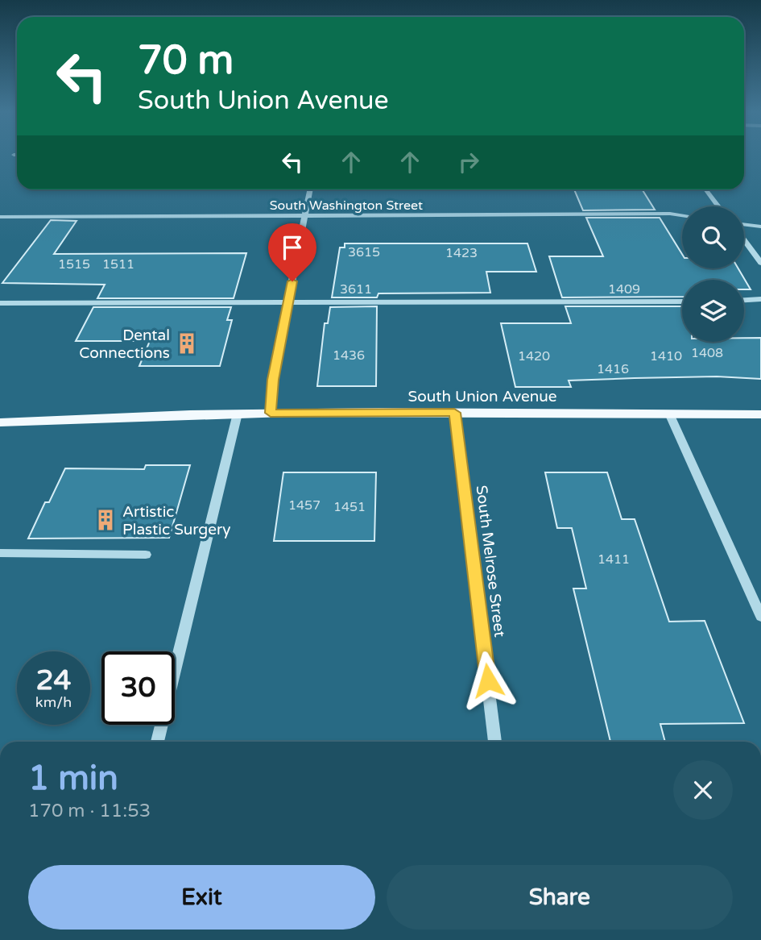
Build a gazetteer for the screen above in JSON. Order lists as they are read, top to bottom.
{
  "streets": {
    "main road": ["South Union Avenue"],
    "street": ["South Washington Street", "South Melrose Street"]
  },
  "crossings": [
    ["South Union Avenue", "South Melrose Street"]
  ],
  "places": {
    "building": ["Dental Connections", "Artistic Plastic Surgery"]
  },
  "house_numbers": [
    "3615",
    "1423",
    "1515",
    "1511",
    "3611",
    "1409",
    "1408",
    "1436",
    "1420",
    "1410",
    "1416",
    "1457",
    "1451",
    "1411"
  ],
  "page": {
    "turn": ["70 m", "South Union Avenue"],
    "speed": "24 km/h",
    "limit": "30",
    "heading": ["1 min", "170 m · 11:53"],
    "buttons": ["Exit", "Share"]
  }
}
